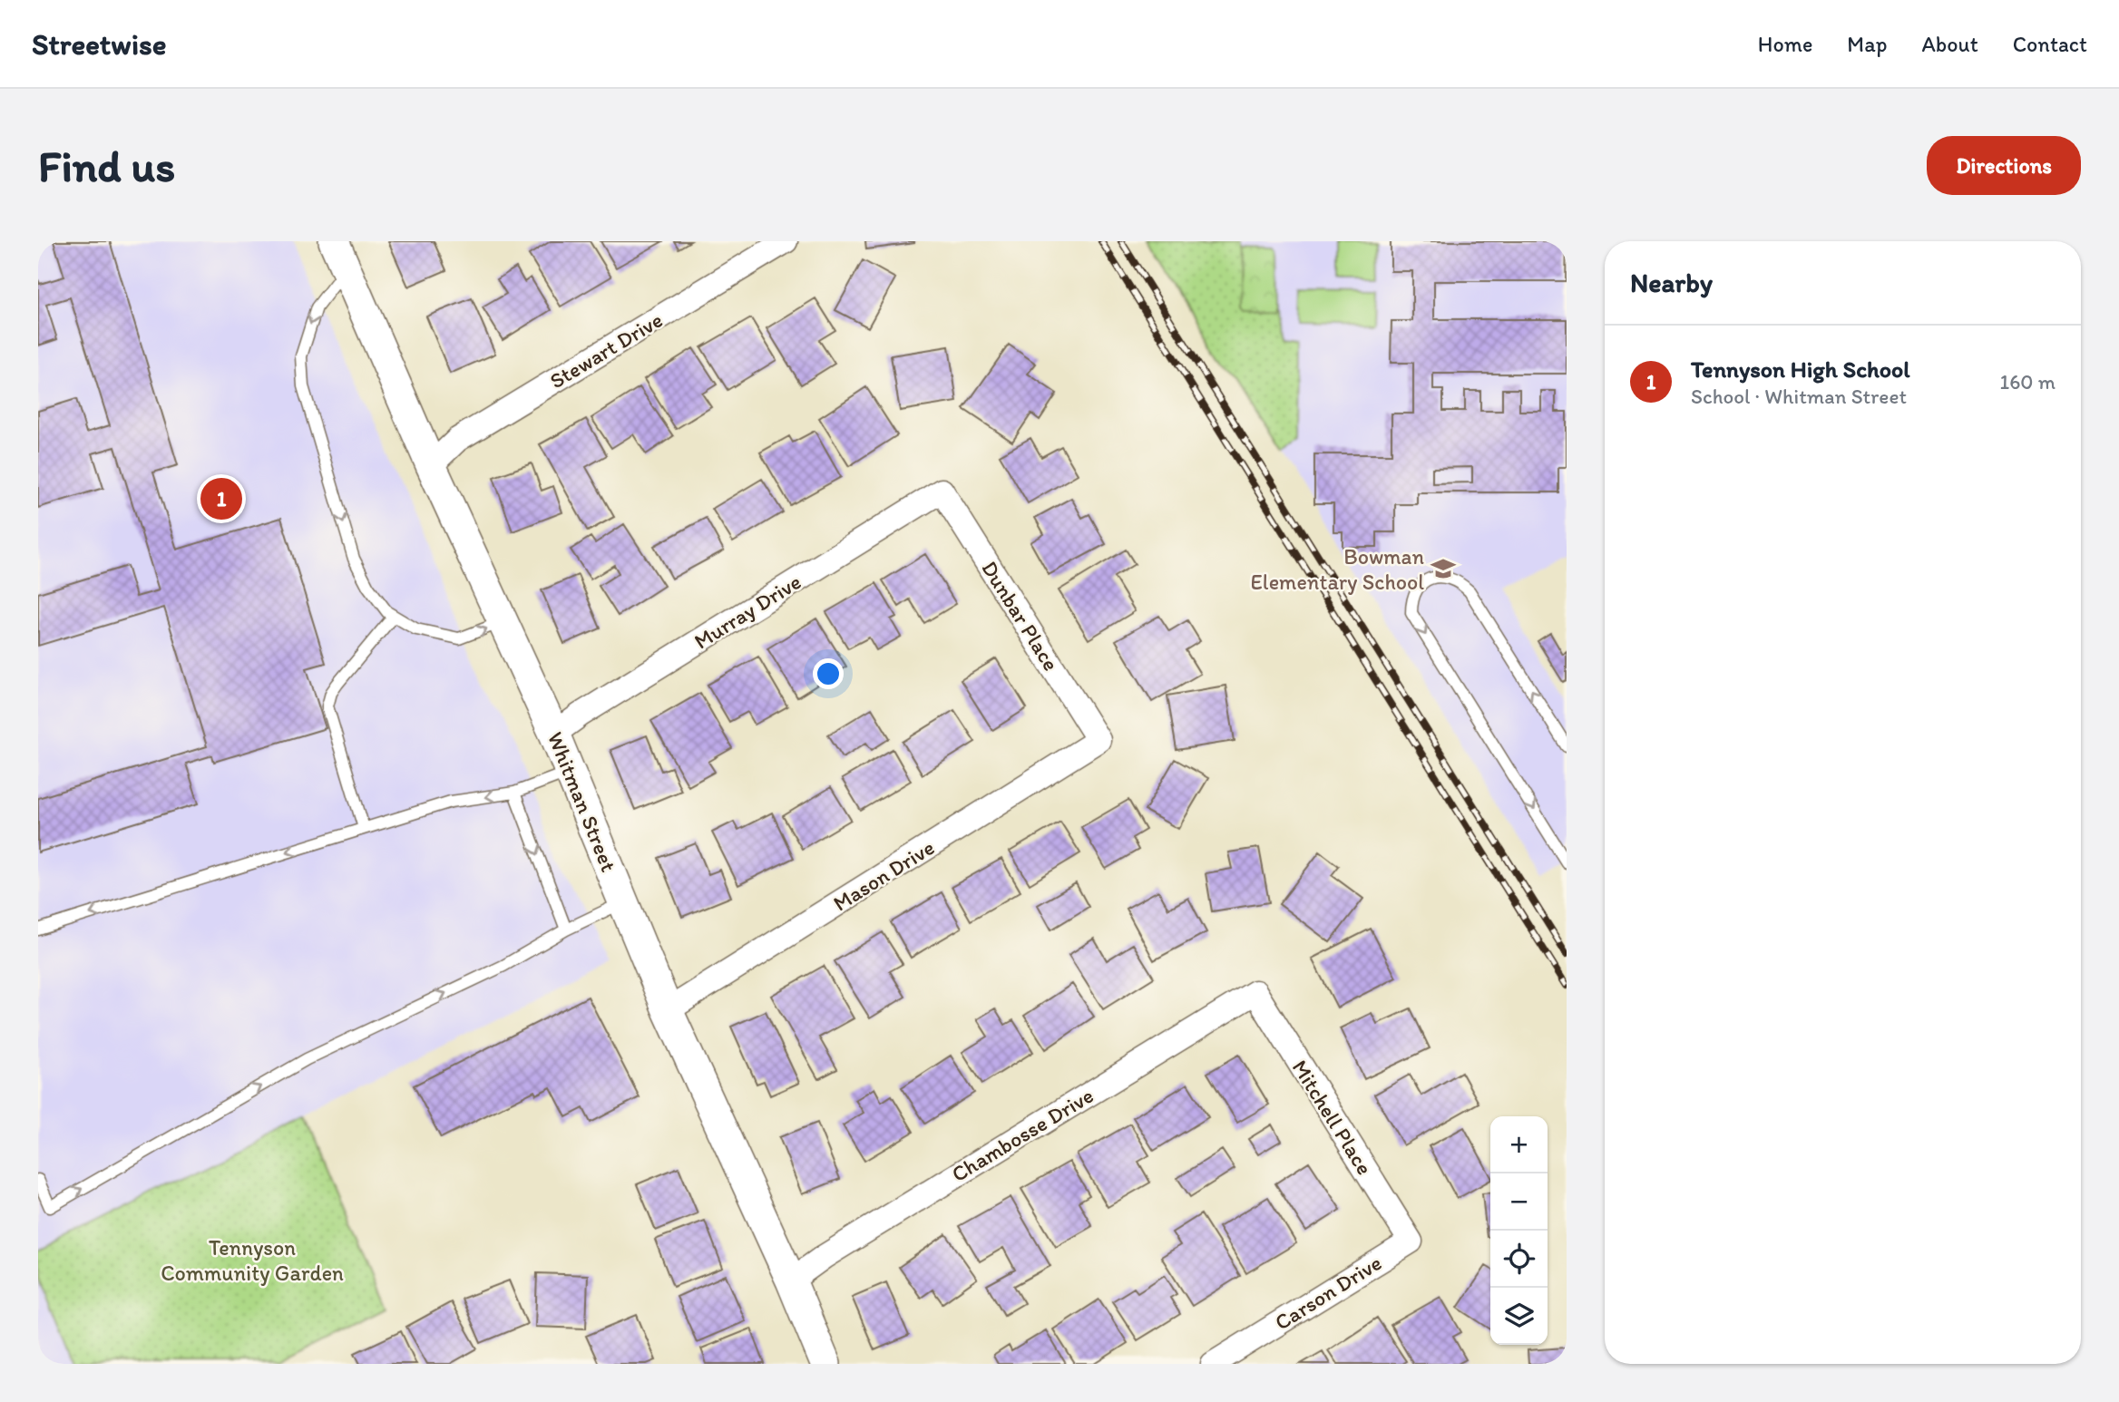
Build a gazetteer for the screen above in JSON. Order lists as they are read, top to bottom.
{
  "streets": {
    "street": [
      "Stewart Drive",
      "Murray Drive",
      "Dunbar Place",
      "Whitman Street",
      "Mason Drive",
      "Mitchell Place",
      "Chambosse Drive",
      "Carson Drive"
    ]
  },
  "crossings": [
    ["Stewart Drive", "Whitman Street"],
    ["Murray Drive", "Dunbar Place"],
    ["Murray Drive", "Whitman Street"],
    ["Dunbar Place", "Mason Drive"],
    ["Whitman Street", "Mason Drive"],
    ["Whitman Street", "Chambosse Drive"],
    ["Mitchell Place", "Chambosse Drive"],
    ["Mitchell Place", "Carson Drive"]
  ],
  "parks": ["Tennyson Community Garden"],
  "places": {
    "school or university": ["Bowman Elementary School"]
  },
  "page": {
    "header": "Streetwise",
    "nav": [
      "Home",
      "Map",
      "About",
      "Contact"
    ],
    "buttons": "Directions",
    "title": "Find us",
    "heading": "Nearby",
    "list": [
      {
        "mark": "1",
        "name": "Tennyson High School",
        "note": "School · Whitman Street",
        "value": "160 m"
      }
    ],
    "pins": "1",
    "map_buttons": ["+", "−"]
  }
}
